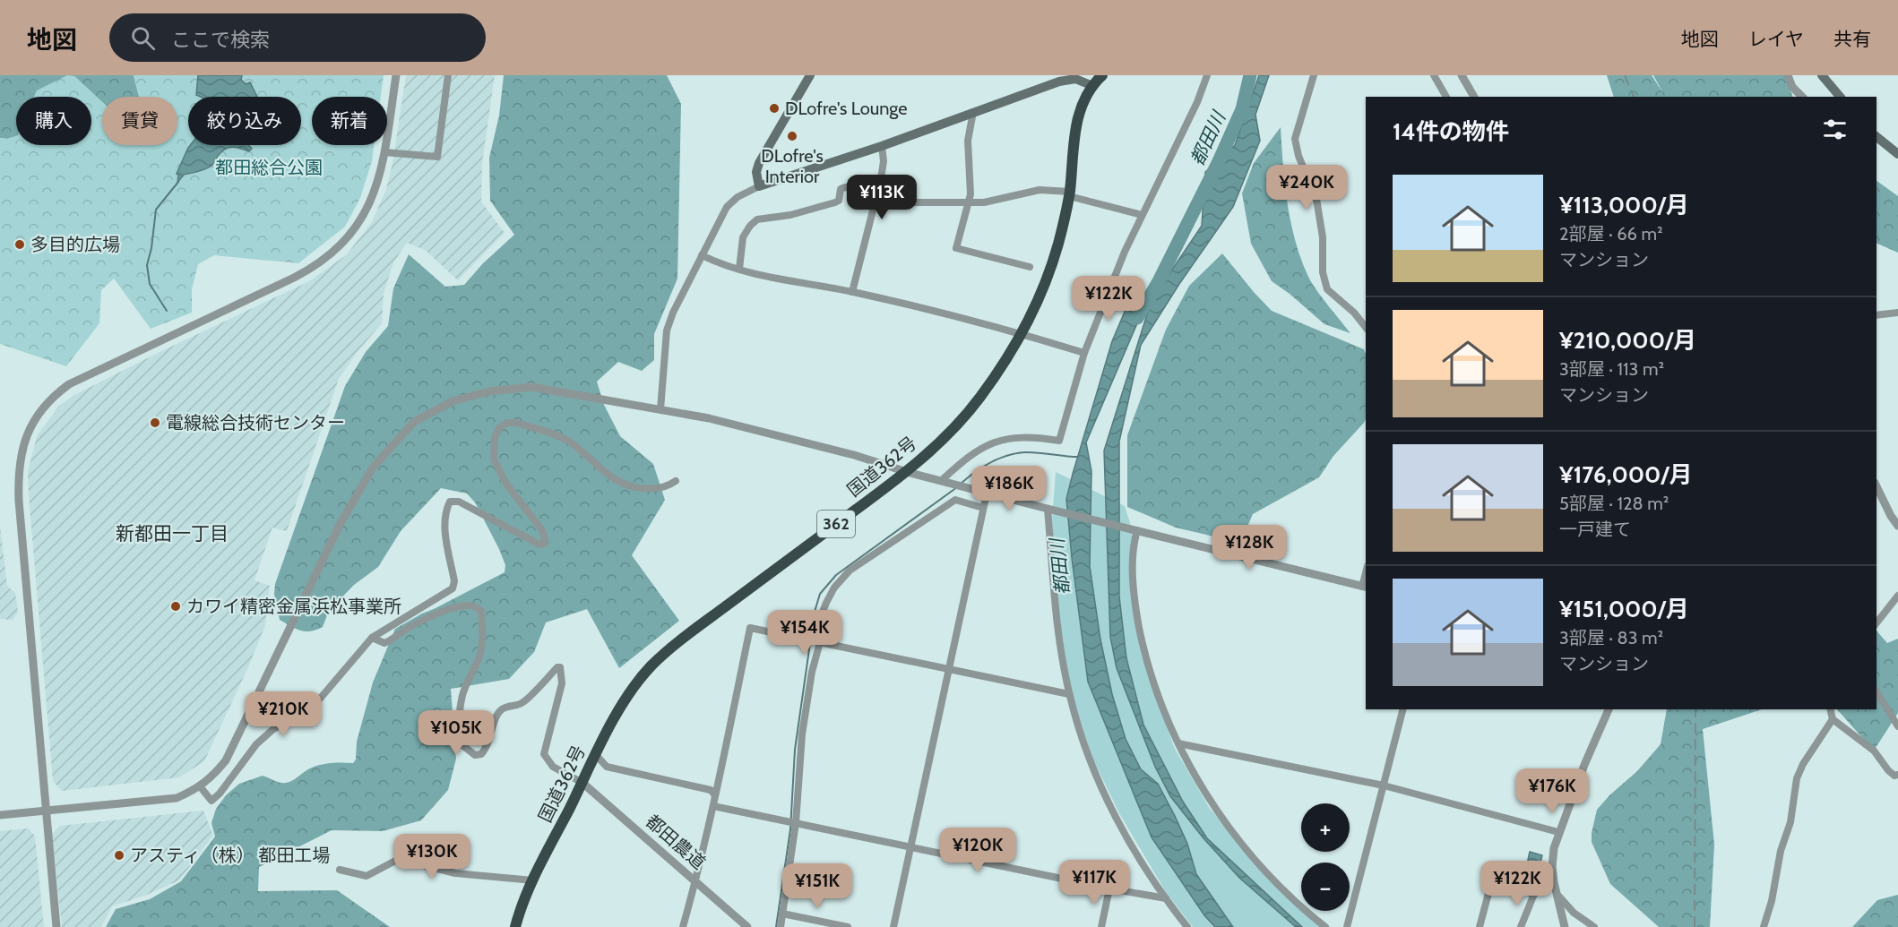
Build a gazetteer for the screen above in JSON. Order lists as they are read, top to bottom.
{
  "streets": {
    "highway": ["国道362号", "362"],
    "street": ["都田農道"]
  },
  "crossings": [
    ["国道362号", "都田農道"]
  ],
  "districts": ["新都田一丁目"],
  "water": ["都田川"],
  "parks": ["都田総合公園"],
  "places": [
    "DLofre's Lounge",
    "DLofre's Interior",
    "多目的広場",
    "電線総合技術センター",
    "カワイ精密金属浜松事業所",
    "アスティ（株） 都田工場"
  ],
  "page": {
    "header": "地図",
    "search": "ここで検索",
    "nav": ["地図", "レイヤ", "共有"],
    "chip": [
      "購入",
      "賃貸",
      "絞り込み",
      "新着"
    ],
    "heading": "14件の物件",
    "list": [
      {
        "name": "¥113,000/月",
        "note": "2部屋 · 66 m² · マンション"
      },
      {
        "name": "¥210,000/月",
        "note": "3部屋 · 113 m² · マンション"
      },
      {
        "name": "¥176,000/月",
        "note": "5部屋 · 128 m² · 一戸建て"
      },
      {
        "name": "¥151,000/月",
        "note": "3部屋 · 83 m² · マンション"
      }
    ],
    "price": [
      "¥240K",
      "¥113K",
      "¥122K",
      "¥186K",
      "¥128K",
      "¥154K",
      "¥210K",
      "¥105K",
      "¥176K",
      "¥120K",
      "¥130K",
      "¥117K",
      "¥122K",
      "¥151K"
    ],
    "map_buttons": ["+", "−"]
  }
}
